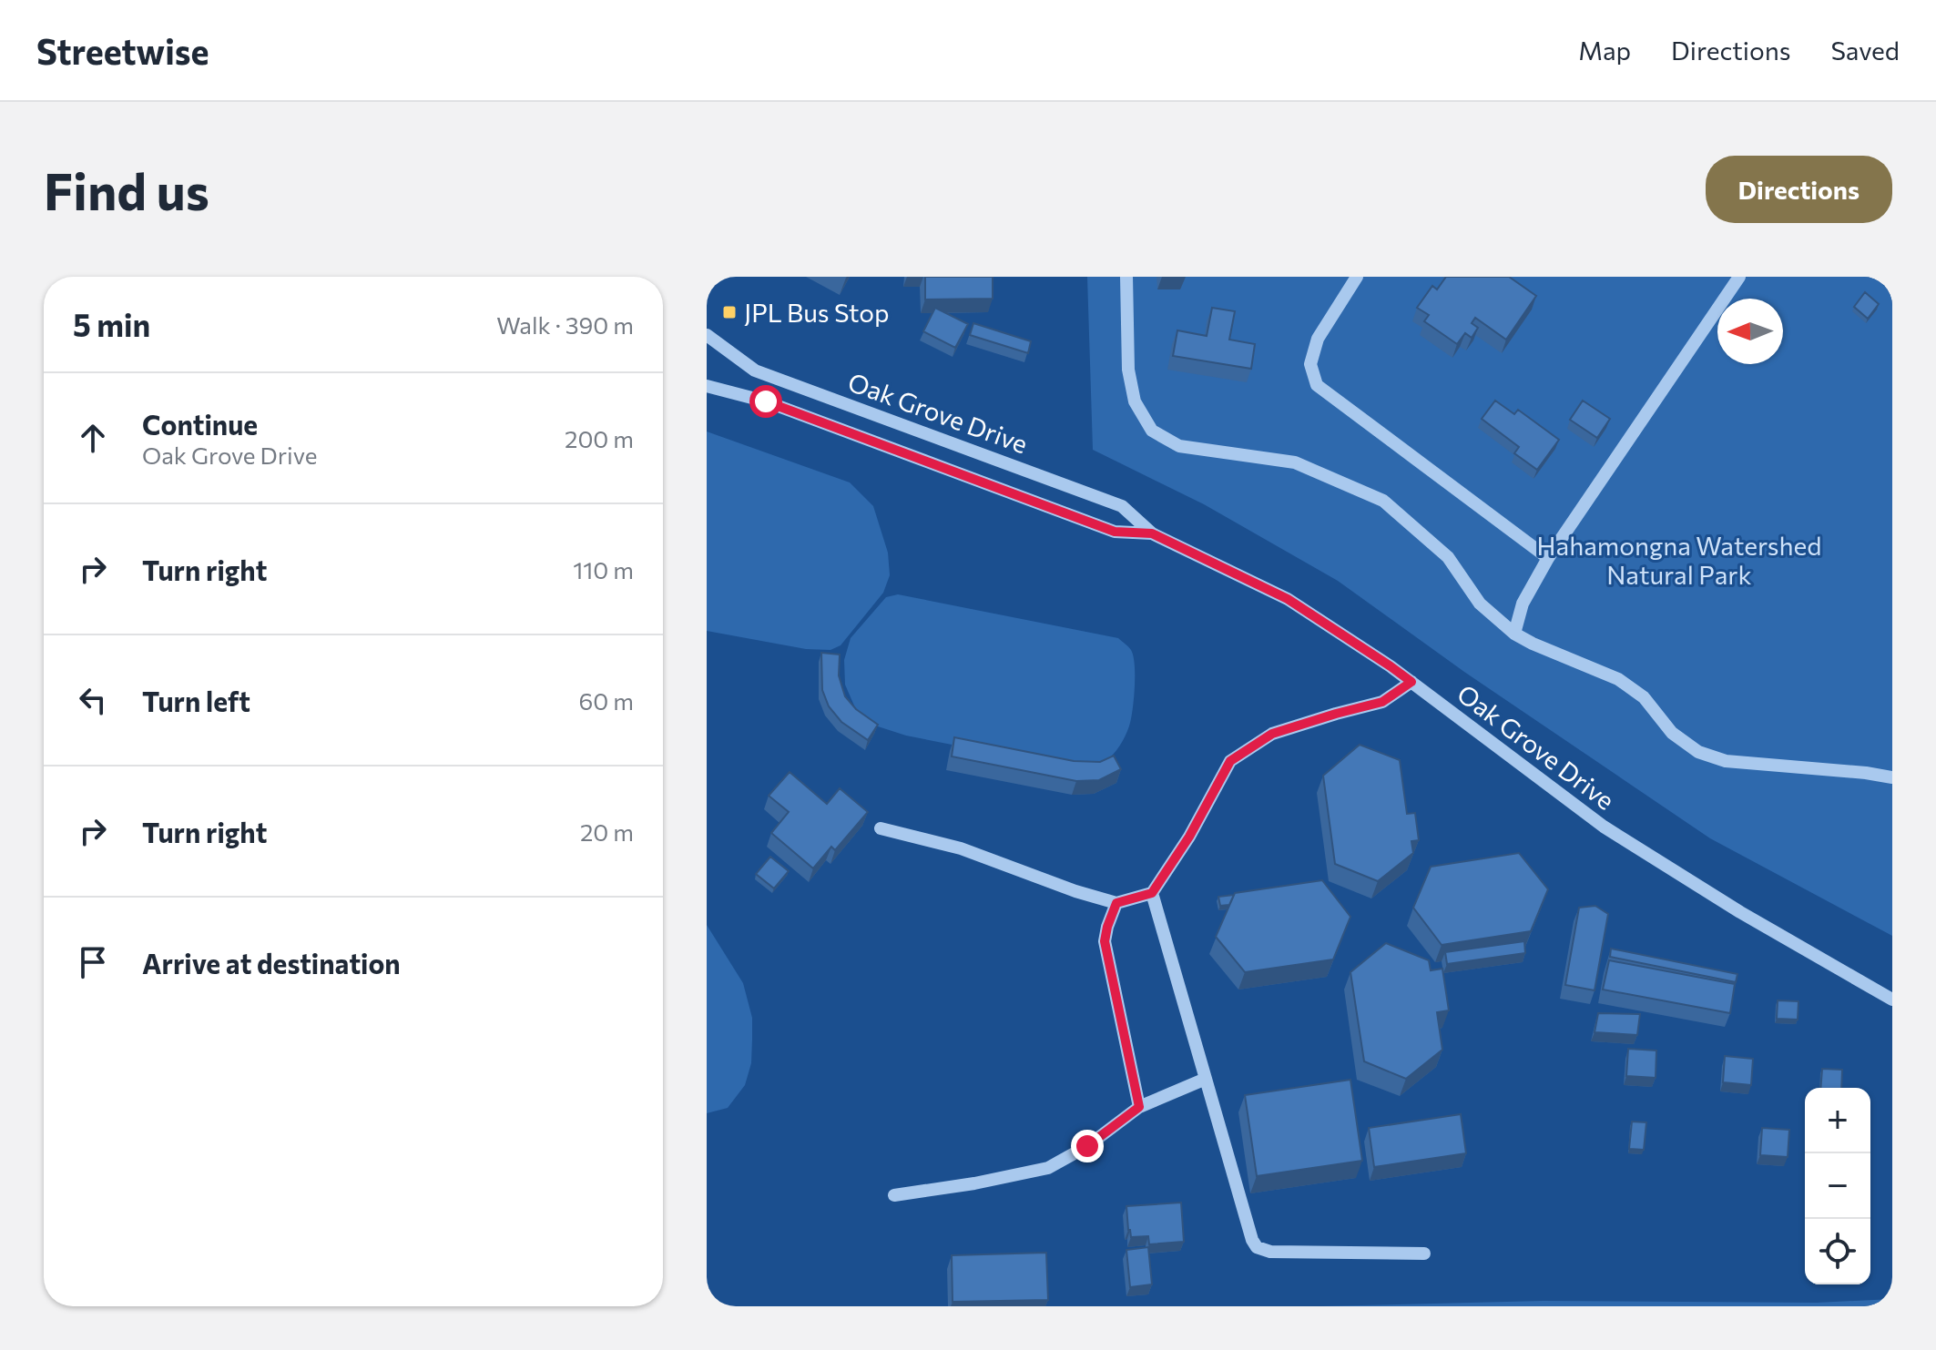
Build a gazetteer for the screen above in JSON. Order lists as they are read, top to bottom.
{
  "streets": {
    "street": ["Oak Grove Drive"]
  },
  "parks": ["Hahamongna Watershed Natural Park"],
  "places": {
    "transit": ["JPL Bus Stop"]
  },
  "north": "left",
  "page": {
    "header": "Streetwise",
    "nav": ["Map", "Directions", "Saved"],
    "buttons": "Directions",
    "title": "Find us",
    "heading": ["5 min", "Walk · 390 m"],
    "list": [
      ["Continue", "Oak Grove Drive", "200 m"],
      ["Turn right", "110 m"],
      ["Turn left", "60 m"],
      ["Turn right", "20 m"],
      "Arrive at destination"
    ],
    "map_buttons": ["+", "−"]
  }
}
